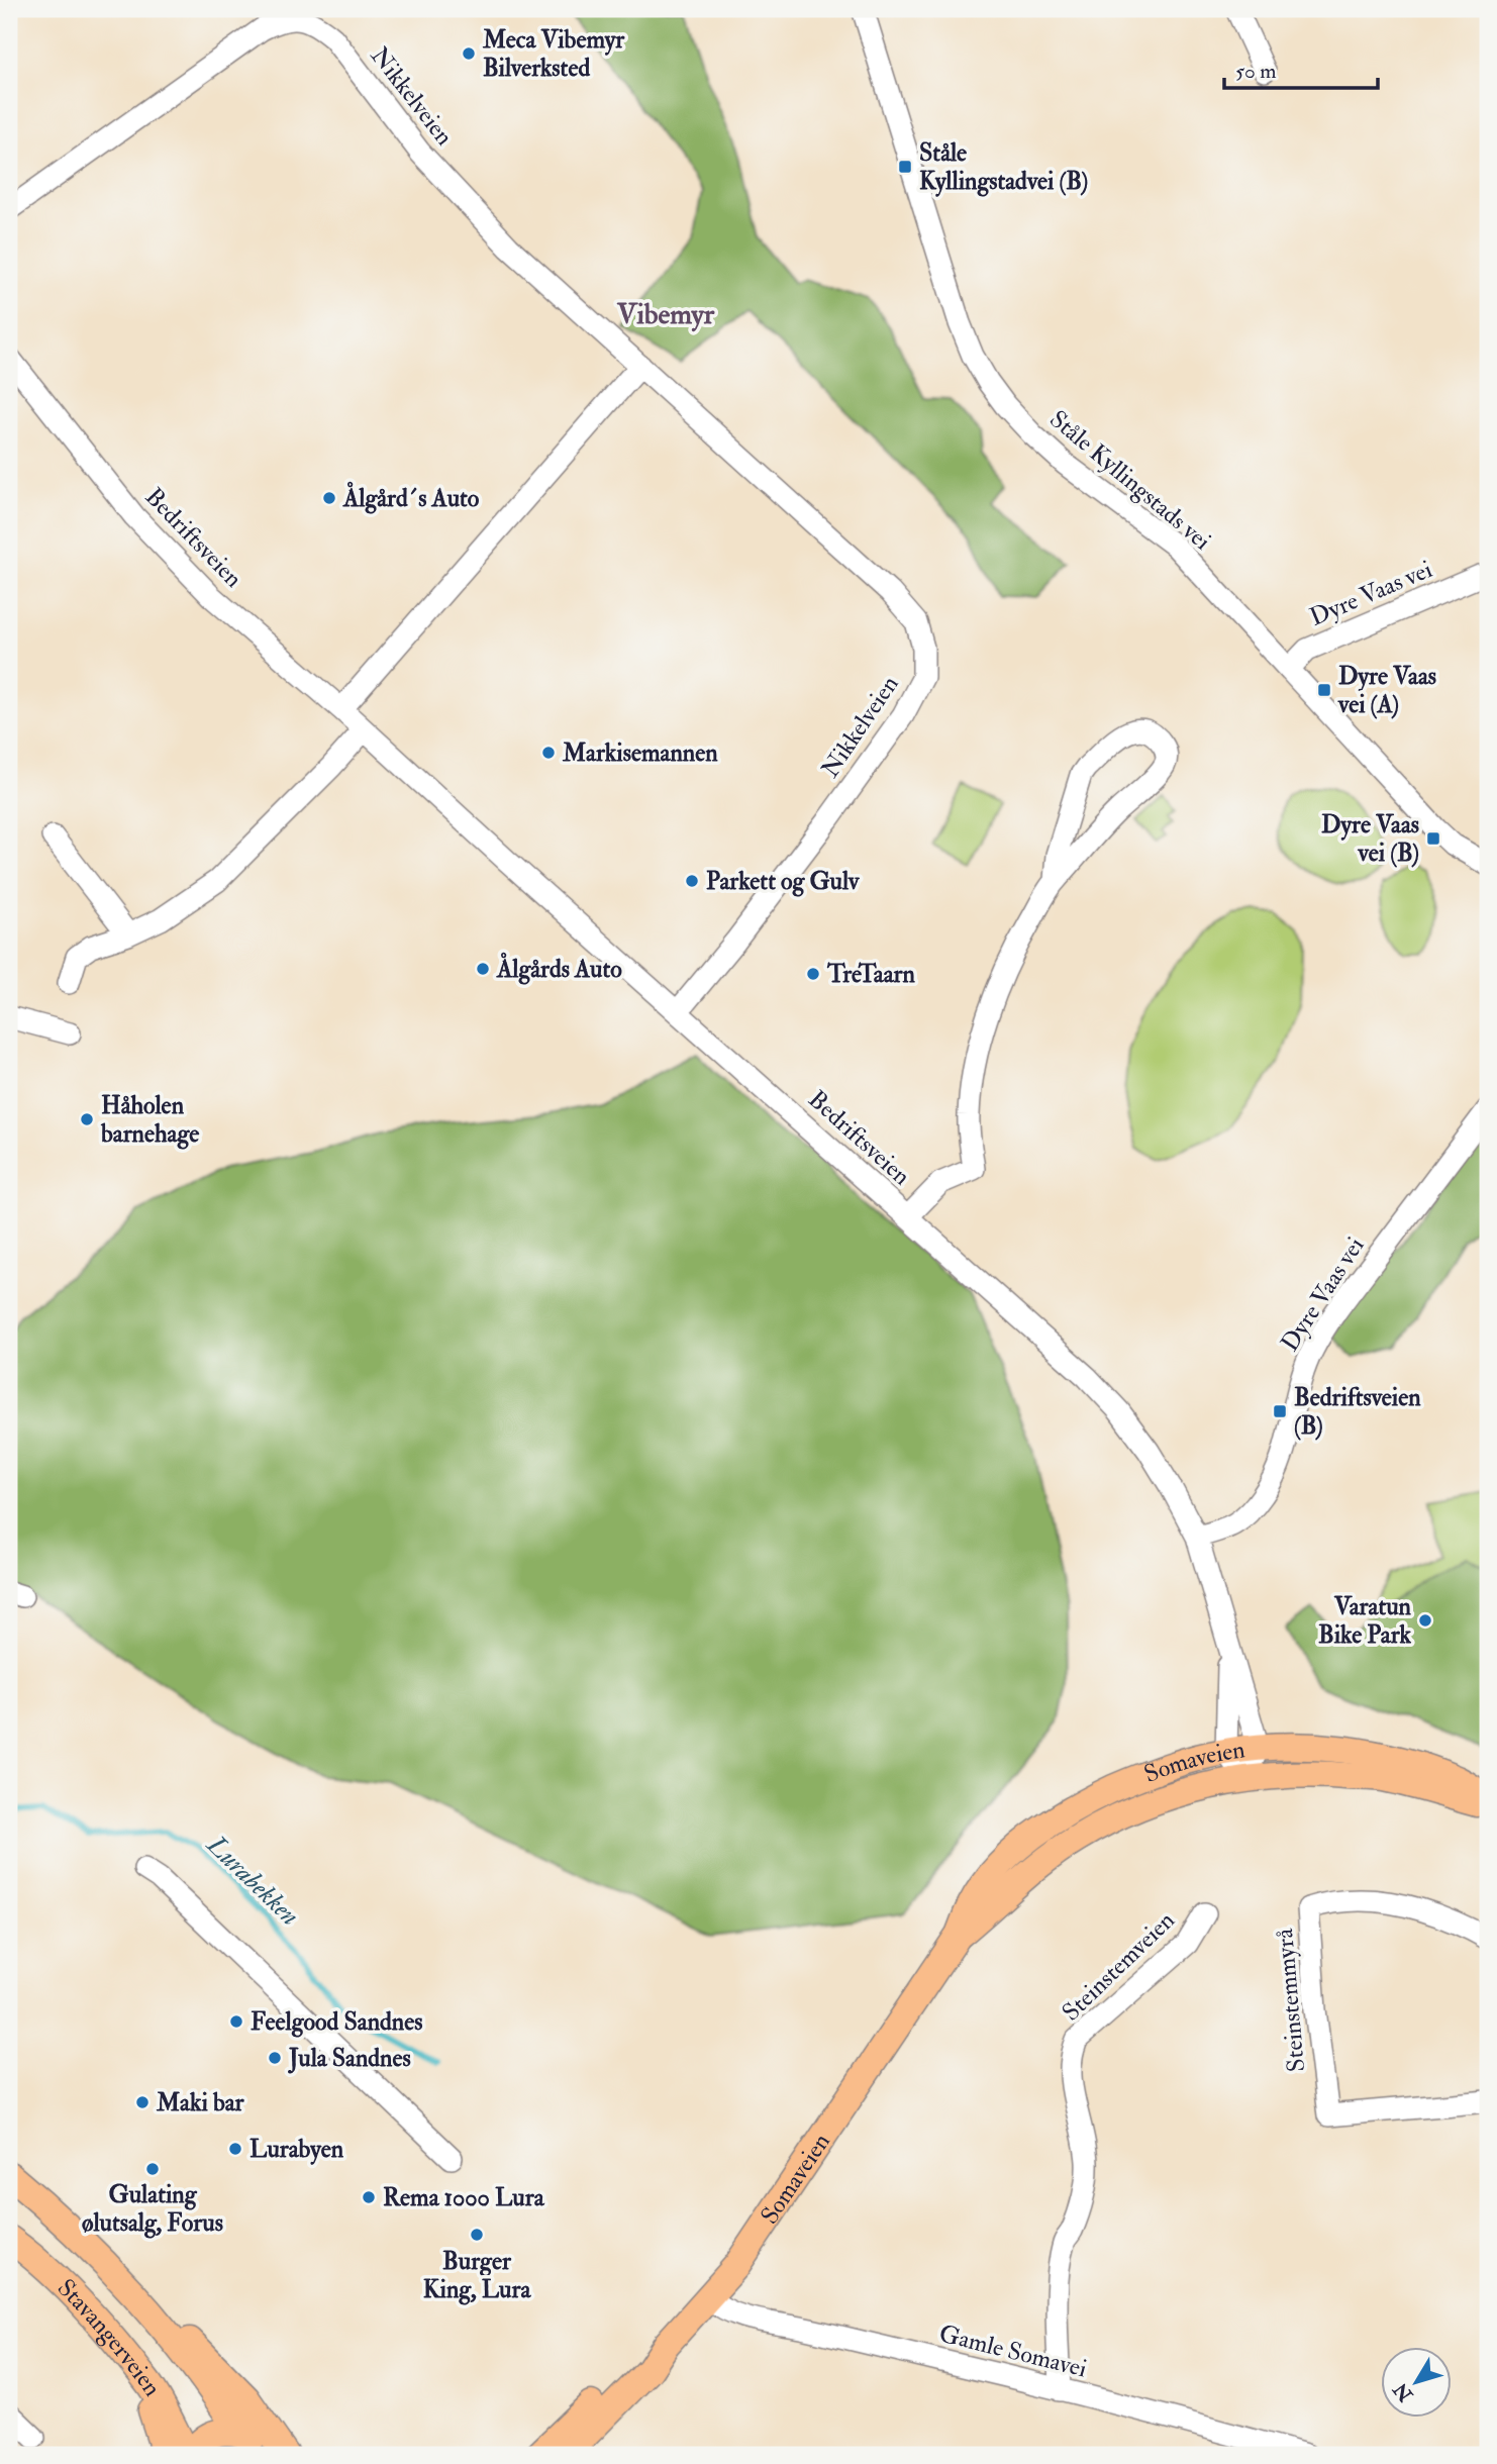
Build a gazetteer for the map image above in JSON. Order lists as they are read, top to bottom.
{
  "streets": {
    "main road": ["Somaveien", "Stavangerveien"],
    "street": [
      "Nikkelveien",
      "Ståle Kyllingstads vei",
      "Bedriftsveien",
      "Dyre Vaas vei",
      "Steinstemveien",
      "Steinstemmyrå",
      "Gamle Somavei"
    ]
  },
  "crossings": [
    ["Nikkelveien", "Bedriftsveien"],
    ["Ståle Kyllingstads vei", "Dyre Vaas vei"],
    ["Bedriftsveien", "Dyre Vaas vei"],
    ["Bedriftsveien", "Somaveien"],
    ["Somaveien", "Gamle Somavei"],
    ["Steinstemveien", "Gamle Somavei"]
  ],
  "districts": ["Vibemyr"],
  "water": ["Lurabekken"],
  "places": {
    "other": [
      "Meca Vibemyr Bilverksted",
      "Ålgård´s Auto",
      "Markisemannen",
      "Parkett og Gulv",
      "Ålgårds Auto",
      "TreTaarn",
      "Håholen barnehage",
      "Varatun Bike Park",
      "Feelgood Sandnes",
      "Jula Sandnes",
      "Maki bar",
      "Lurabyen",
      "Gulating ølutsalg, Forus",
      "Rema 1000 Lura",
      "Burger King, Lura"
    ],
    "transit": [
      "Ståle Kyllingstadvei (B)",
      "Dyre Vaas vei (A)",
      "Dyre Vaas vei (B)",
      "Bedriftsveien (B)"
    ]
  },
  "scale_bar": "50 m",
  "north": "bottom left"
}
